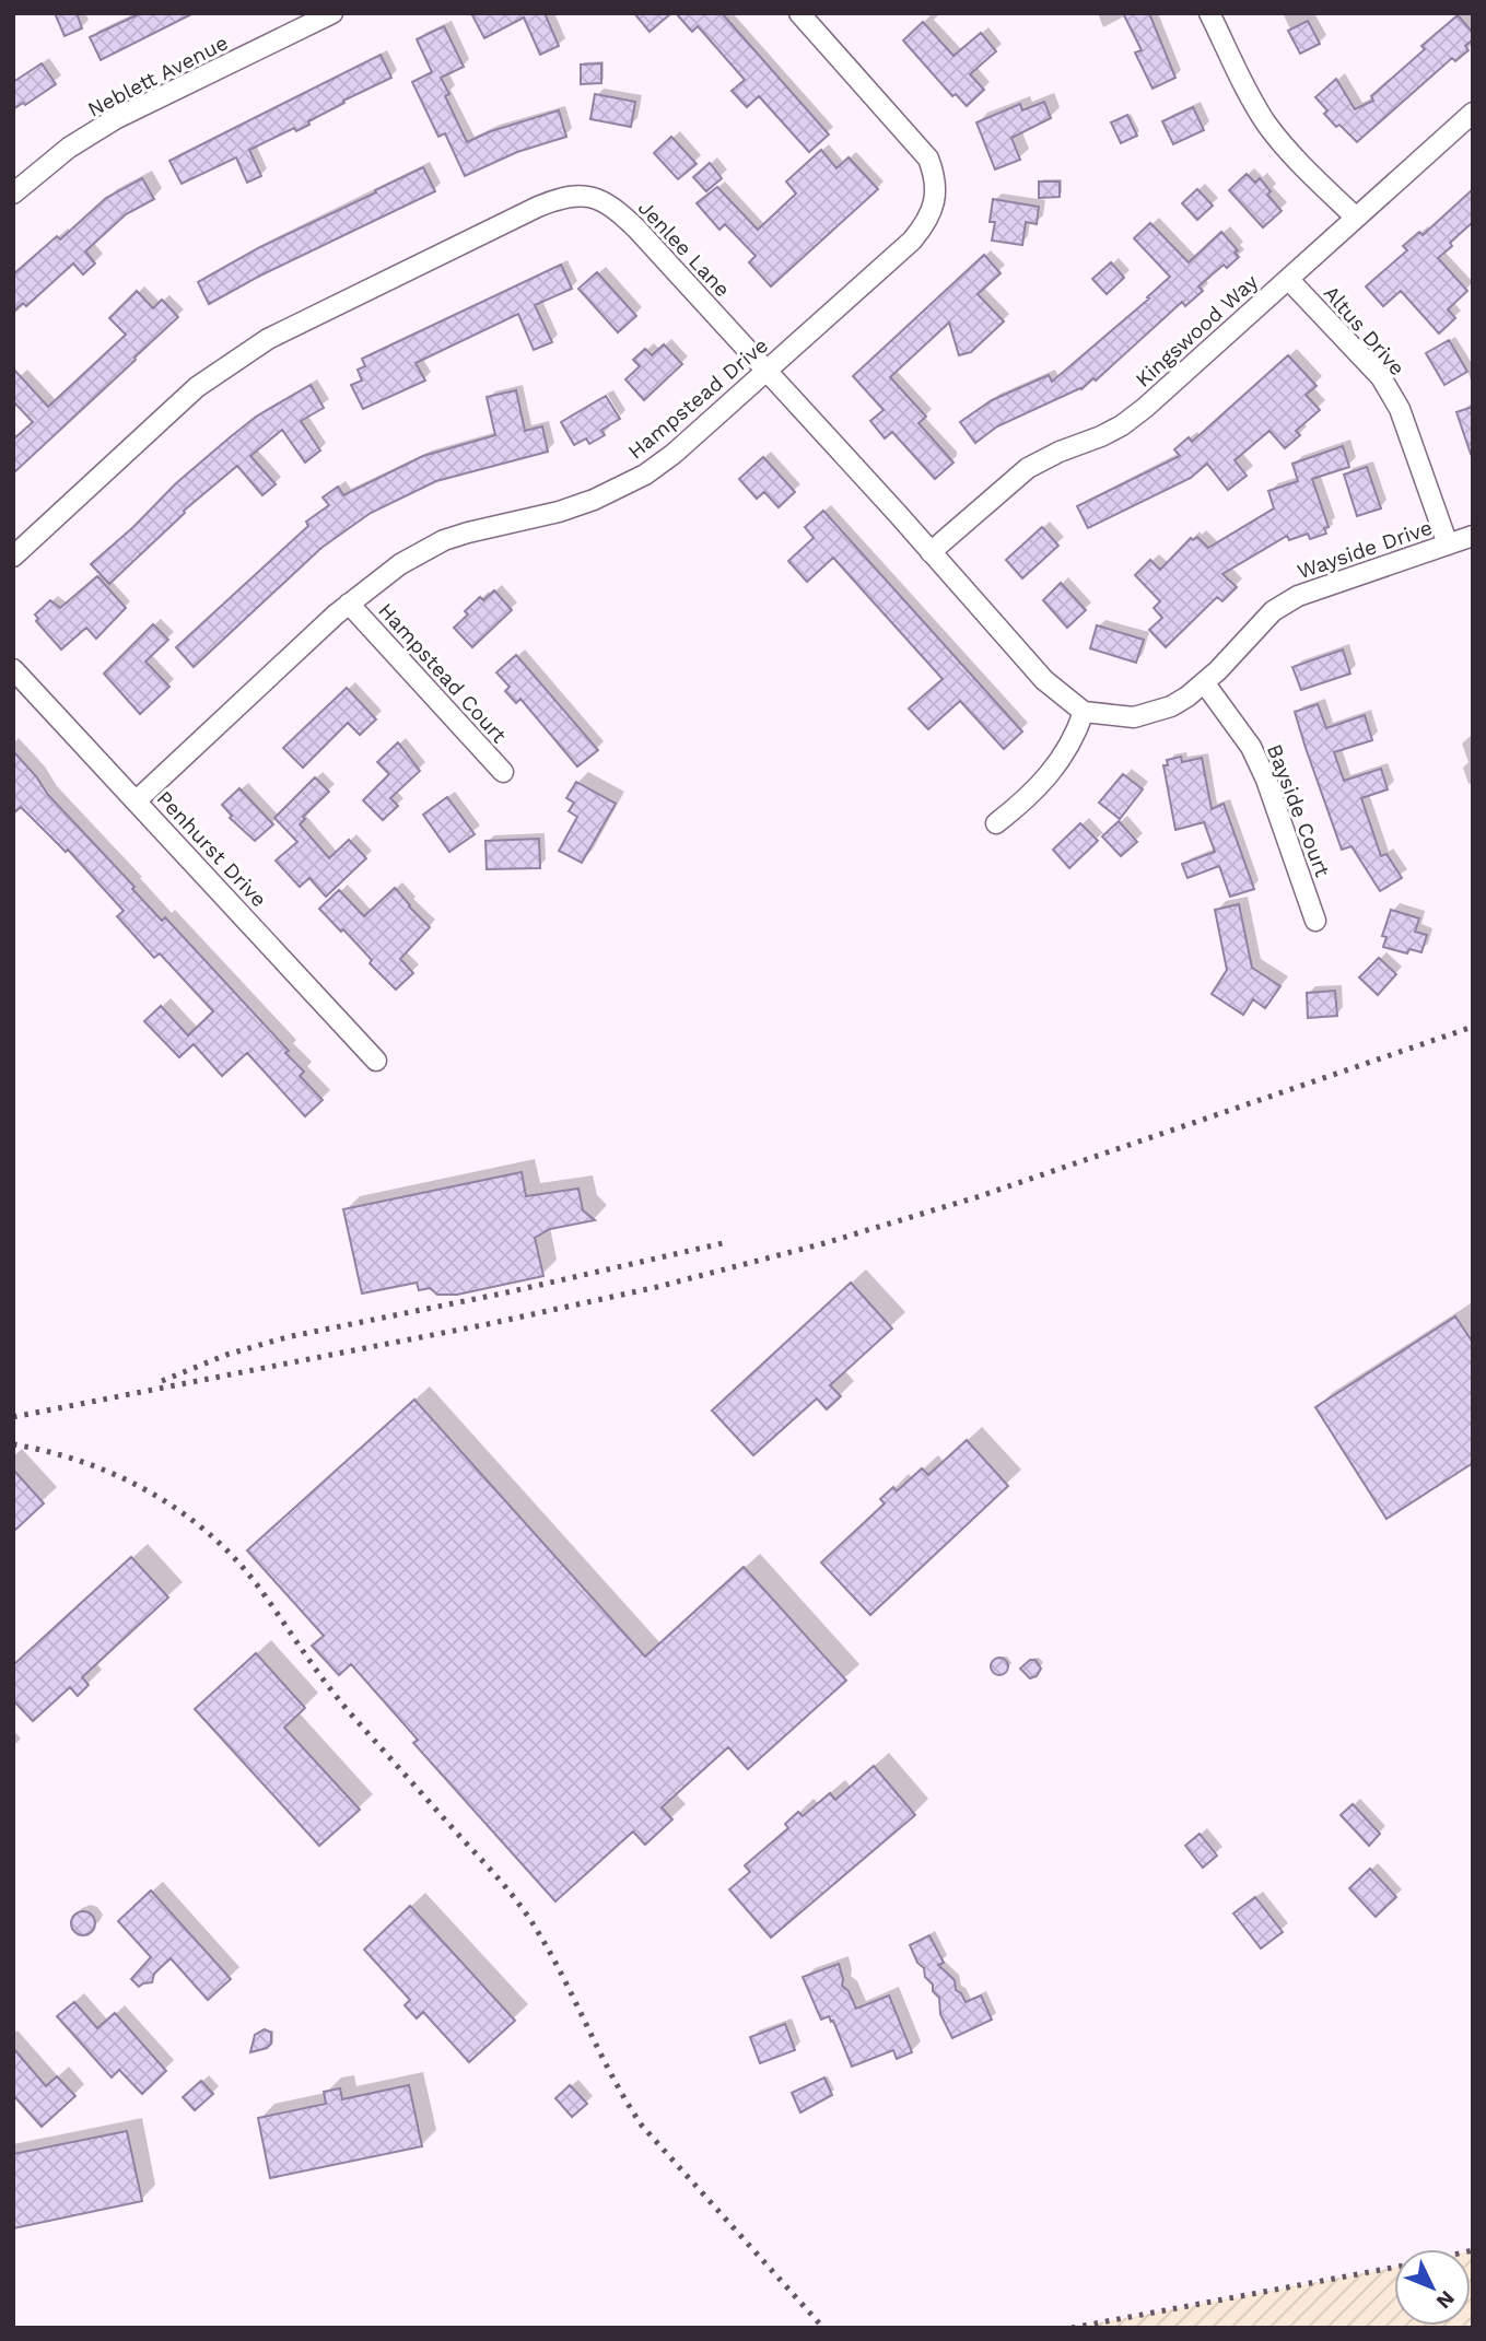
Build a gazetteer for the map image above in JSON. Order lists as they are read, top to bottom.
{
  "streets": {
    "street": [
      "Neblett Avenue",
      "Jenlee Lane",
      "Kingswood Way",
      "Altus Drive",
      "Hampstead Drive",
      "Wayside Drive",
      "Hampstead Court",
      "Bayside Court",
      "Penhurst Drive"
    ]
  },
  "crossings": [
    ["Jenlee Lane", "Kingswood Way"],
    ["Jenlee Lane", "Hampstead Drive"],
    ["Jenlee Lane", "Wayside Drive"],
    ["Kingswood Way", "Altus Drive"],
    ["Altus Drive", "Wayside Drive"],
    ["Hampstead Drive", "Hampstead Court"],
    ["Hampstead Drive", "Penhurst Drive"],
    ["Wayside Drive", "Bayside Court"]
  ],
  "north": "bottom right"
}
